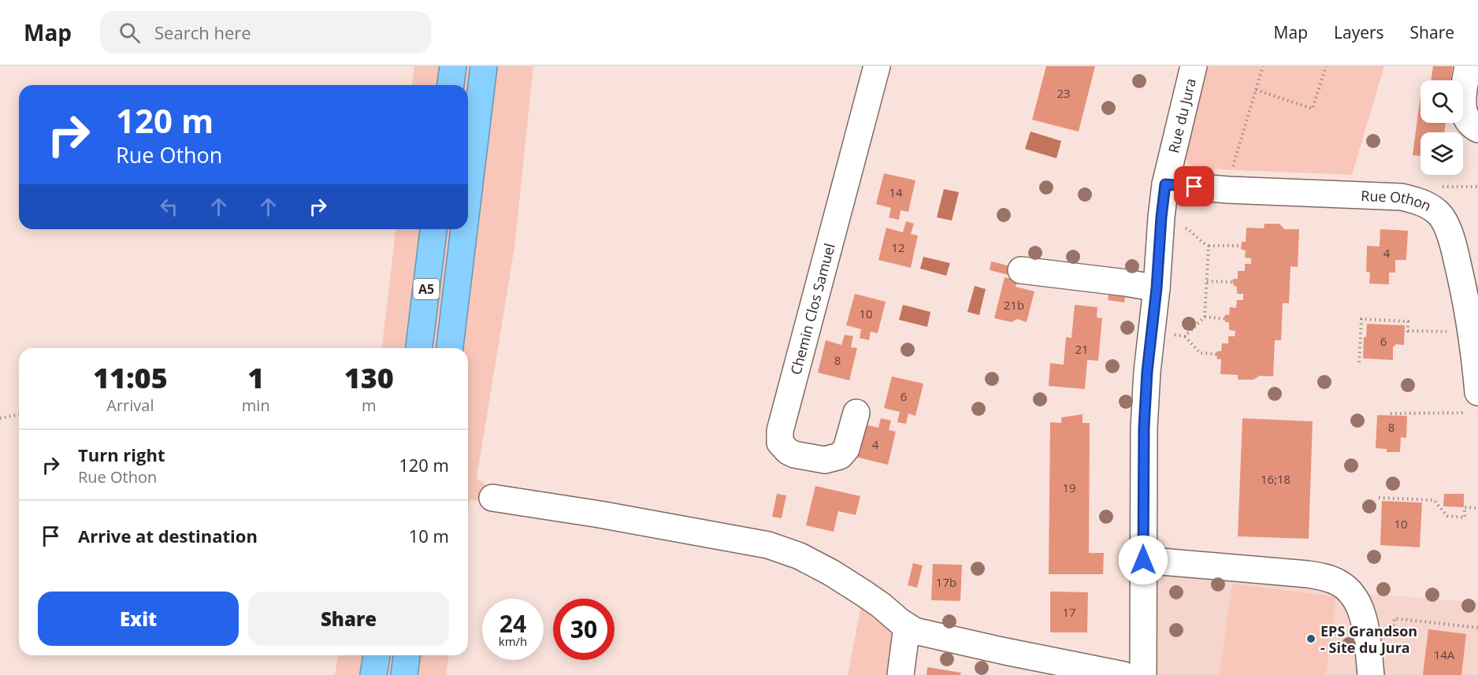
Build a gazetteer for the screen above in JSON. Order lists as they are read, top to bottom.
{
  "streets": {
    "highway": ["A5"],
    "street": ["Rue du Jura", "Rue Othon", "Chemin Clos Samuel"]
  },
  "crossings": [
    ["Rue du Jura", "Rue Othon"]
  ],
  "places": ["EPS Grandson - Site du Jura"],
  "house_numbers": [
    "23",
    "14",
    "12",
    "4",
    "21b",
    "10",
    "6",
    "21",
    "8",
    "6",
    "8",
    "4",
    "16;18",
    "19",
    "10",
    "17b",
    "17",
    "14A"
  ],
  "page": {
    "header": "Map",
    "search": "Search here",
    "nav": ["Map", "Layers", "Share"],
    "turn": ["120 m", "Rue Othon"],
    "eta": [
      "11:05",
      "Arrival",
      "1",
      "min",
      "130",
      "m"
    ],
    "list": [
      {
        "name": "Turn right",
        "note": "Rue Othon",
        "value": "120 m"
      },
      {
        "name": "Arrive at destination",
        "value": "10 m"
      }
    ],
    "buttons": ["Exit", "Share"],
    "speed": "24 km/h",
    "limit": "30"
  }
}
